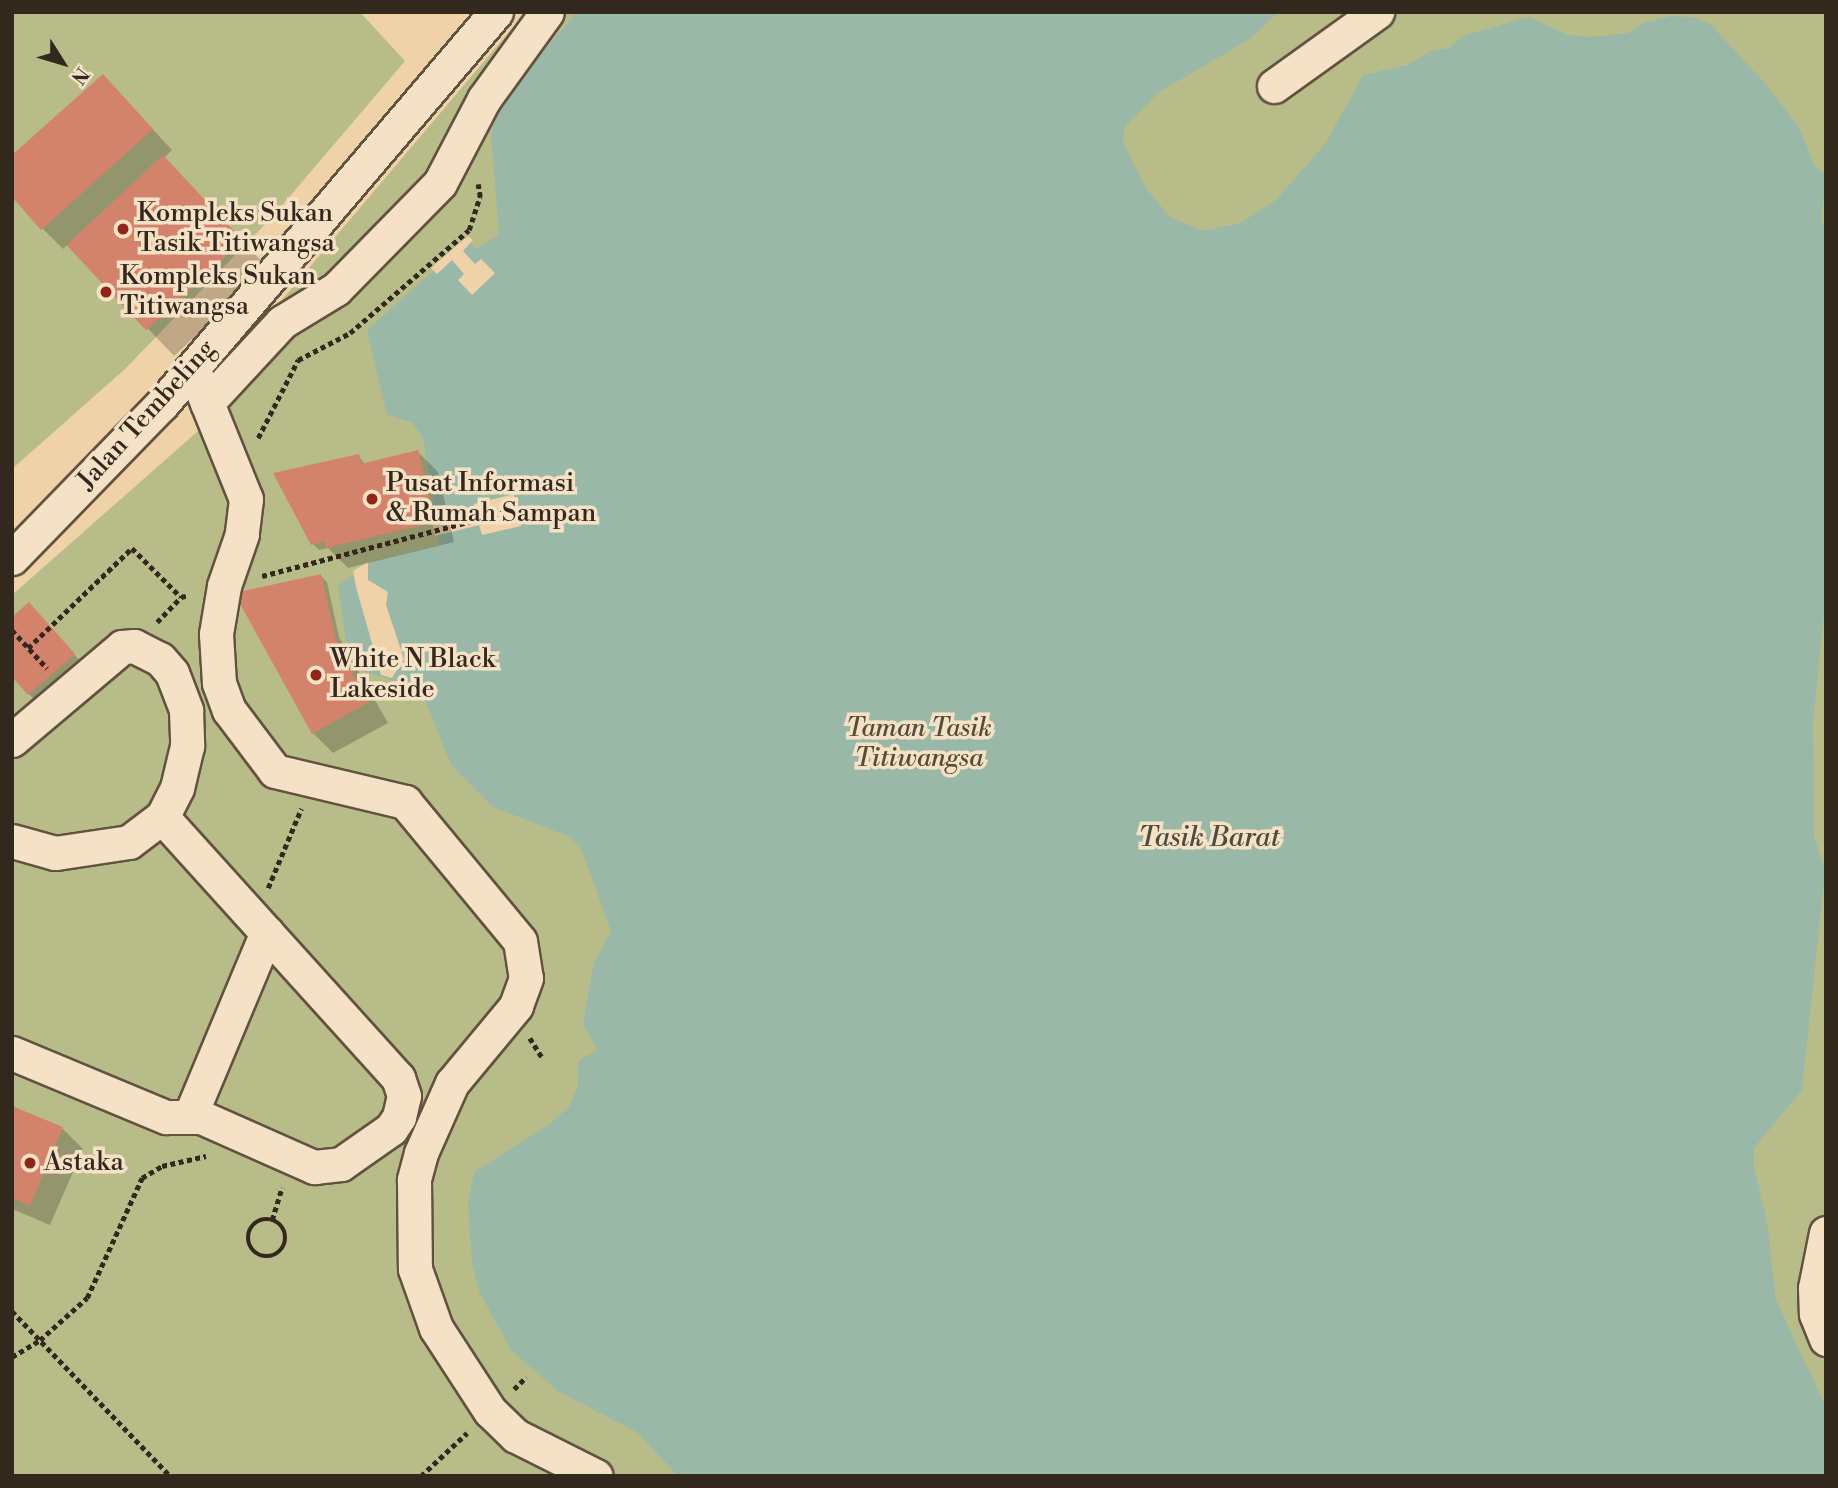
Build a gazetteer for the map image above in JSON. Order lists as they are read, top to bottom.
{
  "streets": {
    "street": ["Jalan Tembeling"]
  },
  "water": ["Tasik Barat"],
  "parks": ["Taman Tasik Titiwangsa"],
  "places": [
    "Kompleks Sukan Tasik Titiwangsa",
    "Kompleks Sukan Titiwangsa",
    "Pusat Informasi & Rumah Sampan",
    "White N Black Lakeside",
    "Astaka"
  ],
  "north": "bottom right"
}
